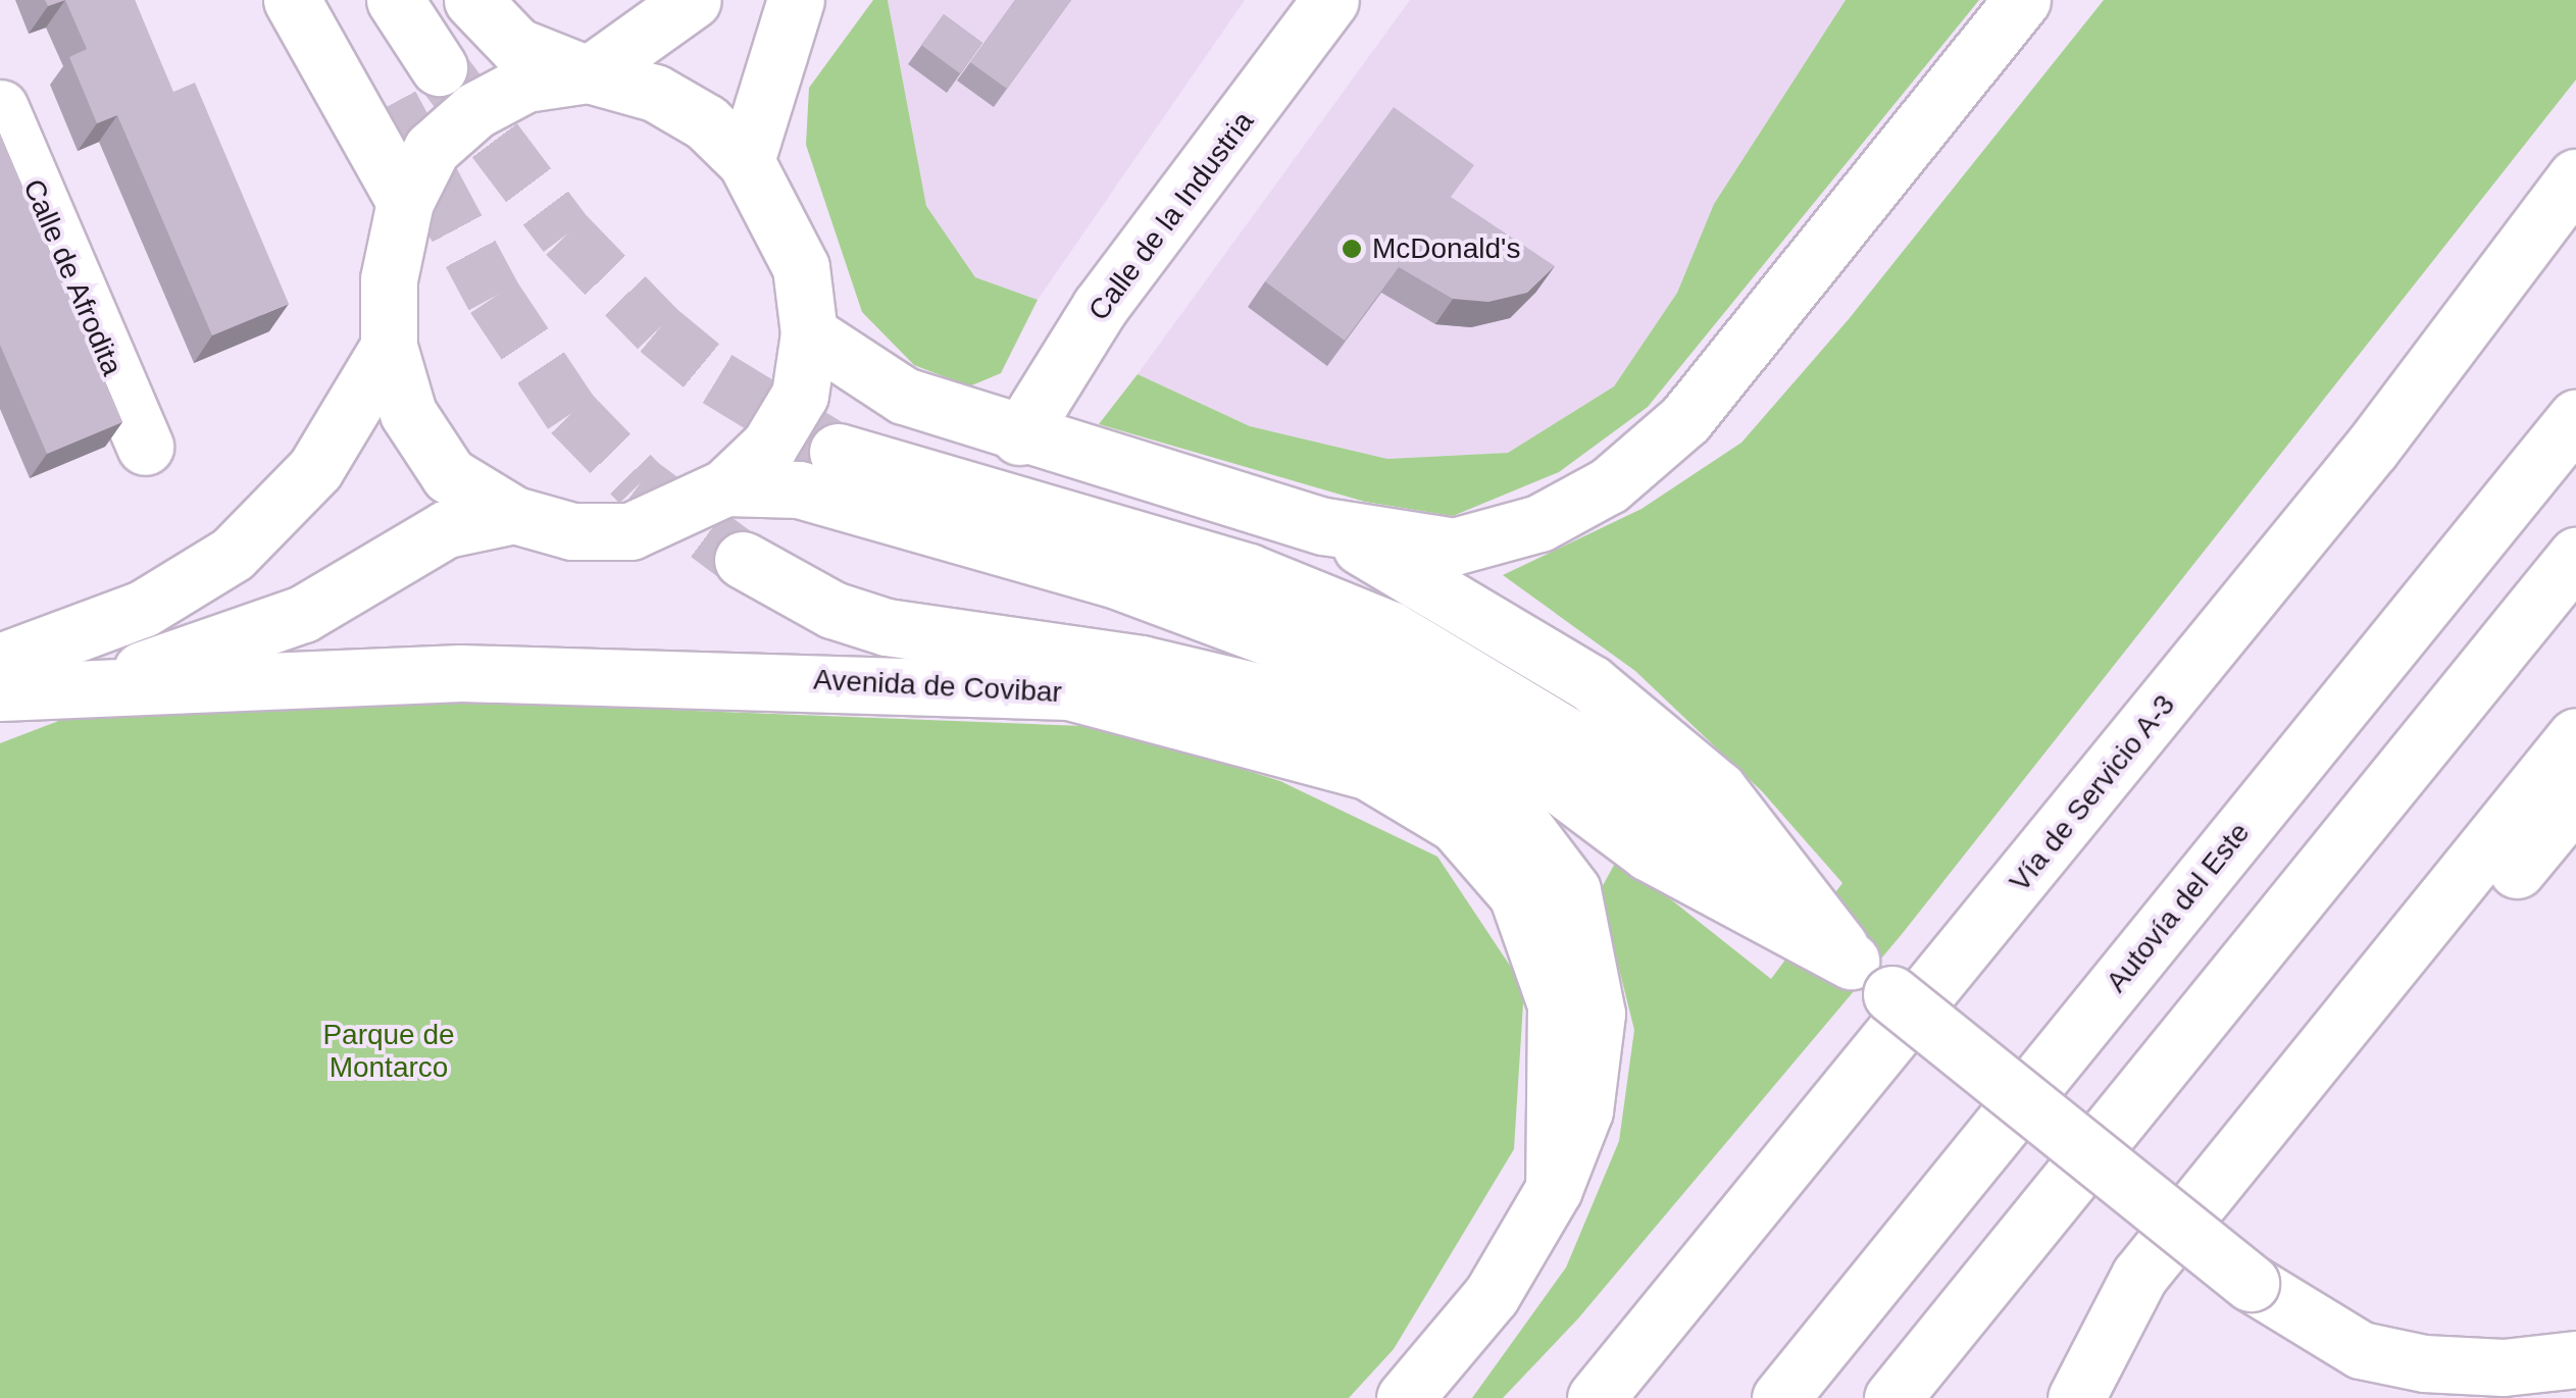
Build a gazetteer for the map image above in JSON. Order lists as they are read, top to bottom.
{
  "streets": {
    "main road": [
      "Calle de la Industria",
      "Calle de Afrodita",
      "Avenida de Covibar",
      "Vía de Servicio A-3",
      "Autovía del Este"
    ]
  },
  "parks": ["Parque de Montarco"],
  "places": ["McDonald's"]
}
